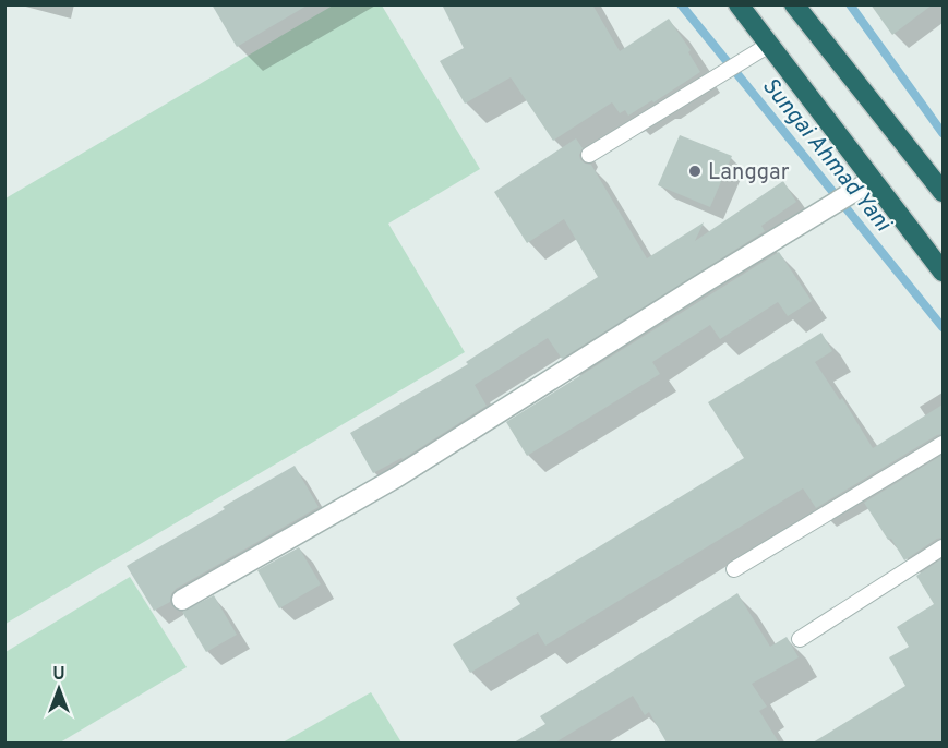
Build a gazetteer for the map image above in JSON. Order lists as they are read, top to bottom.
{
  "water": ["Sungai Ahmad Yani"],
  "places": ["Langgar"],
  "north": "top"
}
